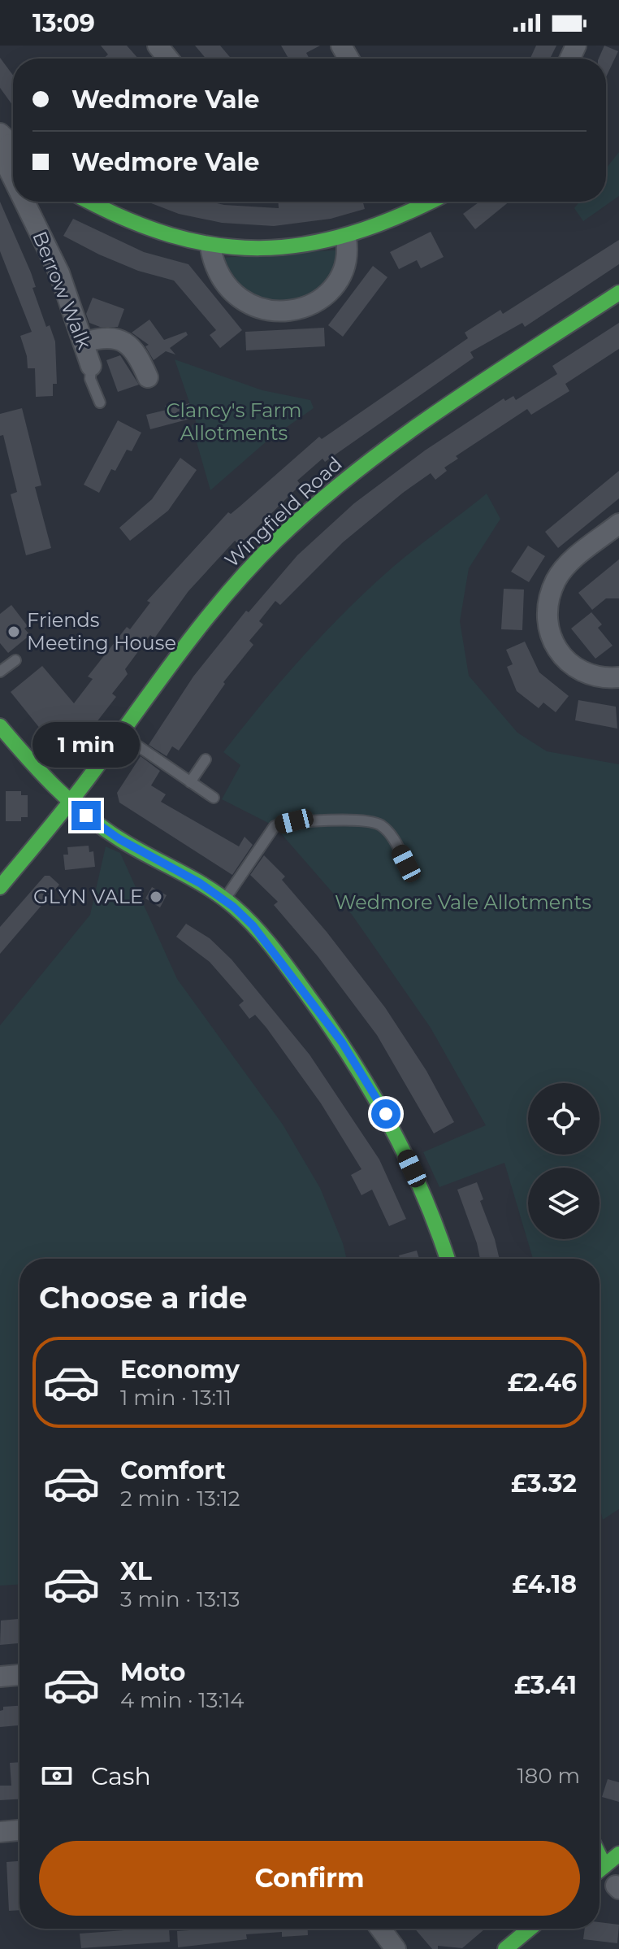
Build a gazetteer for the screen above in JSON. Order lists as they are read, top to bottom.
{
  "streets": {
    "street": ["Berrow Walk", "Wingfield Road"]
  },
  "parks": ["Clancy's Farm Allotments", "Wedmore Vale Allotments"],
  "places": ["Friends Meeting House", "GLYN VALE"],
  "page": {
    "status": "13:09",
    "banner": ["Wedmore Vale", "Wedmore Vale"],
    "bubble": "1 min",
    "heading": "Choose a ride",
    "list": [
      {
        "name": "Economy",
        "note": "1 min · 13:11",
        "value": "£2.46"
      },
      {
        "name": "Comfort",
        "note": "2 min · 13:12",
        "value": "£3.32"
      },
      {
        "name": "XL",
        "note": "3 min · 13:13",
        "value": "£4.18"
      },
      {
        "name": "Moto",
        "note": "4 min · 13:14",
        "value": "£3.41"
      }
    ],
    "pay": ["Cash", "180 m"],
    "buttons": "Confirm"
  }
}
